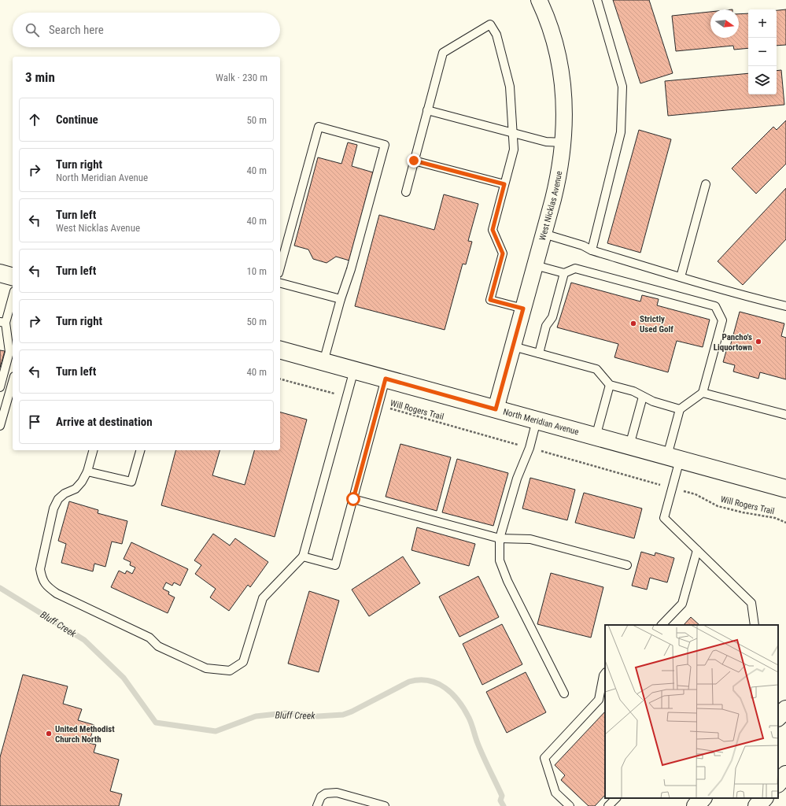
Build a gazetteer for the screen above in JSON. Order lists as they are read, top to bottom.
{
  "streets": {
    "main road": ["North Meridian Avenue"],
    "street": ["West Nicklas Avenue"],
    "path": ["Will Rogers Trail"]
  },
  "crossings": [
    ["West Nicklas Avenue", "North Meridian Avenue"]
  ],
  "water": ["Bluff Creek"],
  "places": ["Strictly Used Golf", "Pancho's Liquortown", "United Methodist Church North"],
  "north": "right",
  "page": {
    "map_buttons": ["+", "−"],
    "search": "Search here",
    "heading": ["3 min", "Walk · 230 m"],
    "list": [
      ["Continue", "50 m"],
      ["Turn right", "North Meridian Avenue", "40 m"],
      ["Turn left", "West Nicklas Avenue", "40 m"],
      ["Turn left", "10 m"],
      ["Turn right", "50 m"],
      ["Turn left", "40 m"],
      "Arrive at destination"
    ]
  }
}
